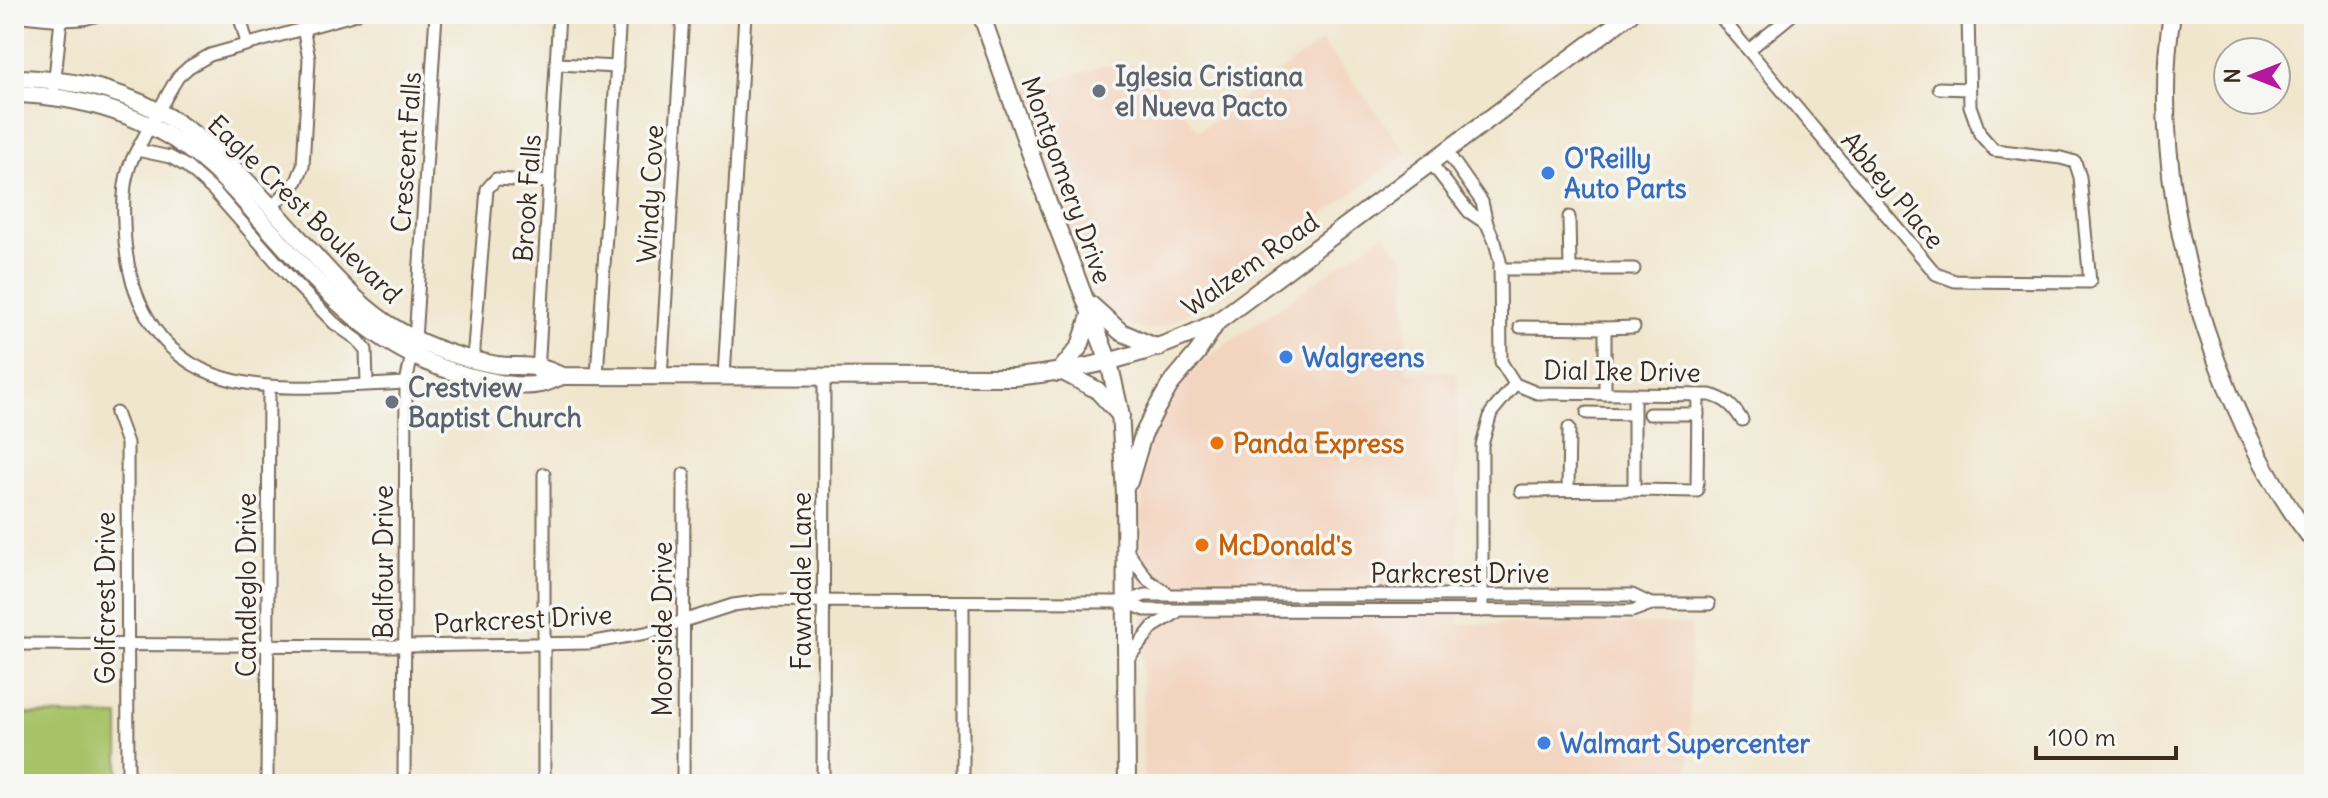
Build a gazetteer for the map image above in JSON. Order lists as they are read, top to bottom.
{
  "streets": {
    "main road": ["Montgomery Drive", "Eagle Crest Boulevard", "Walzem Road"],
    "street": [
      "Crescent Falls",
      "Abbey Place",
      "Windy Cove",
      "Brook Falls",
      "Dial Ike Drive",
      "Balfour Drive",
      "Parkcrest Drive",
      "Fawndale Lane",
      "Candleglo Drive",
      "Golfcrest Drive",
      "Moorside Drive"
    ]
  },
  "crossings": [
    ["Crescent Falls", "Eagle Crest Boulevard"],
    ["Crescent Falls", "Balfour Drive"],
    ["Montgomery Drive", "Eagle Crest Boulevard"],
    ["Montgomery Drive", "Walzem Road"],
    ["Windy Cove", "Eagle Crest Boulevard"],
    ["Brook Falls", "Eagle Crest Boulevard"],
    ["Eagle Crest Boulevard", "Walzem Road"],
    ["Eagle Crest Boulevard", "Balfour Drive"],
    ["Eagle Crest Boulevard", "Fawndale Lane"],
    ["Walzem Road", "Dial Ike Drive"],
    ["Balfour Drive", "Parkcrest Drive"],
    ["Parkcrest Drive", "Fawndale Lane"],
    ["Parkcrest Drive", "Candleglo Drive"],
    ["Parkcrest Drive", "Golfcrest Drive"],
    ["Parkcrest Drive", "Moorside Drive"]
  ],
  "places": [
    "Iglesia Cristiana el Nueva Pacto",
    "O'Reilly Auto Parts",
    "Walgreens",
    "Crestview Baptist Church",
    "Panda Express",
    "McDonald's",
    "Walmart Supercenter"
  ],
  "scale_bar": "100 m",
  "north": "left"
}
